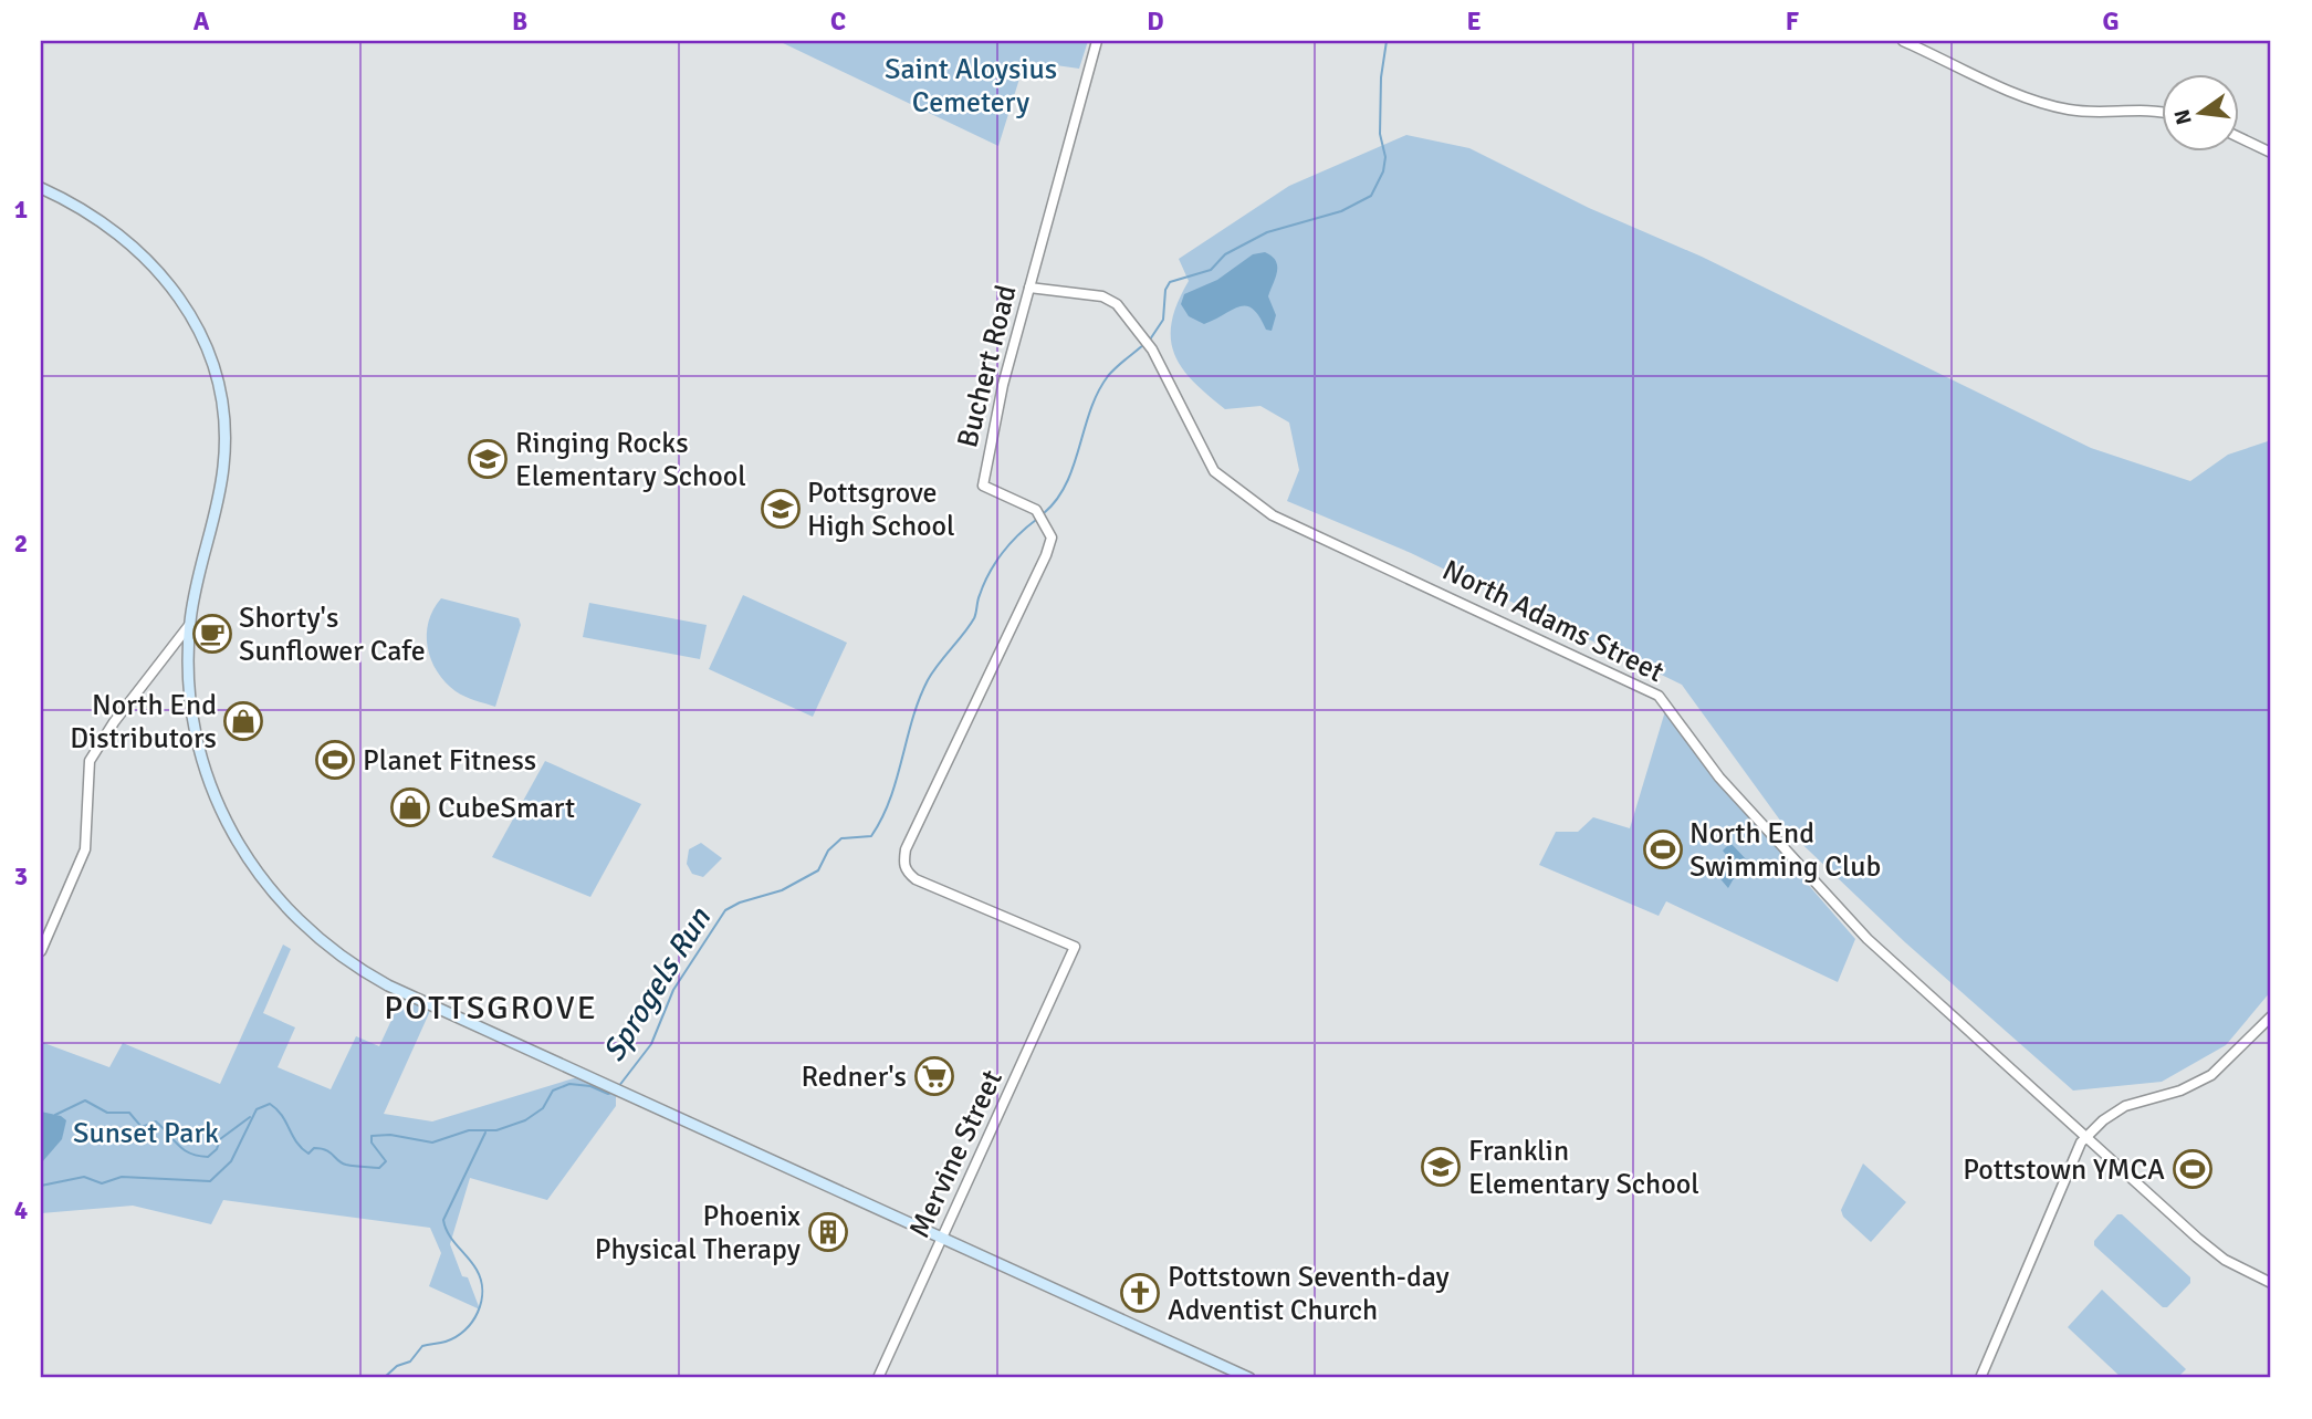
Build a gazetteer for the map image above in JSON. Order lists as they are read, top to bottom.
{
  "streets": {
    "street": ["Buchert Road", "North Adams Street", "Mervine Street"]
  },
  "crossings": [
    ["Buchert Road", "North Adams Street"],
    ["Buchert Road", "Mervine Street"]
  ],
  "districts": ["POTTSGROVE"],
  "water": ["Sprogels Run"],
  "parks": ["Saint Aloysius Cemetery", "Sunset Park"],
  "places": {
    "school or university": ["Ringing Rocks Elementary School", "Pottsgrove High School", "Franklin Elementary School"],
    "cafe": ["Shorty's Sunflower Cafe"],
    "shop": ["North End Distributors", "CubeSmart"],
    "sports": ["Planet Fitness", "North End Swimming Club", "Pottstown YMCA"],
    "supermarket": ["Redner's"],
    "building": ["Phoenix Physical Therapy"],
    "church": ["Pottstown Seventh-day Adventist Church"]
  },
  "north": "left",
  "grid": {
    "columns": [
      "A",
      "B",
      "C",
      "D",
      "E",
      "F",
      "G"
    ],
    "rows": [
      "1",
      "2",
      "3",
      "4"
    ]
  }
}
